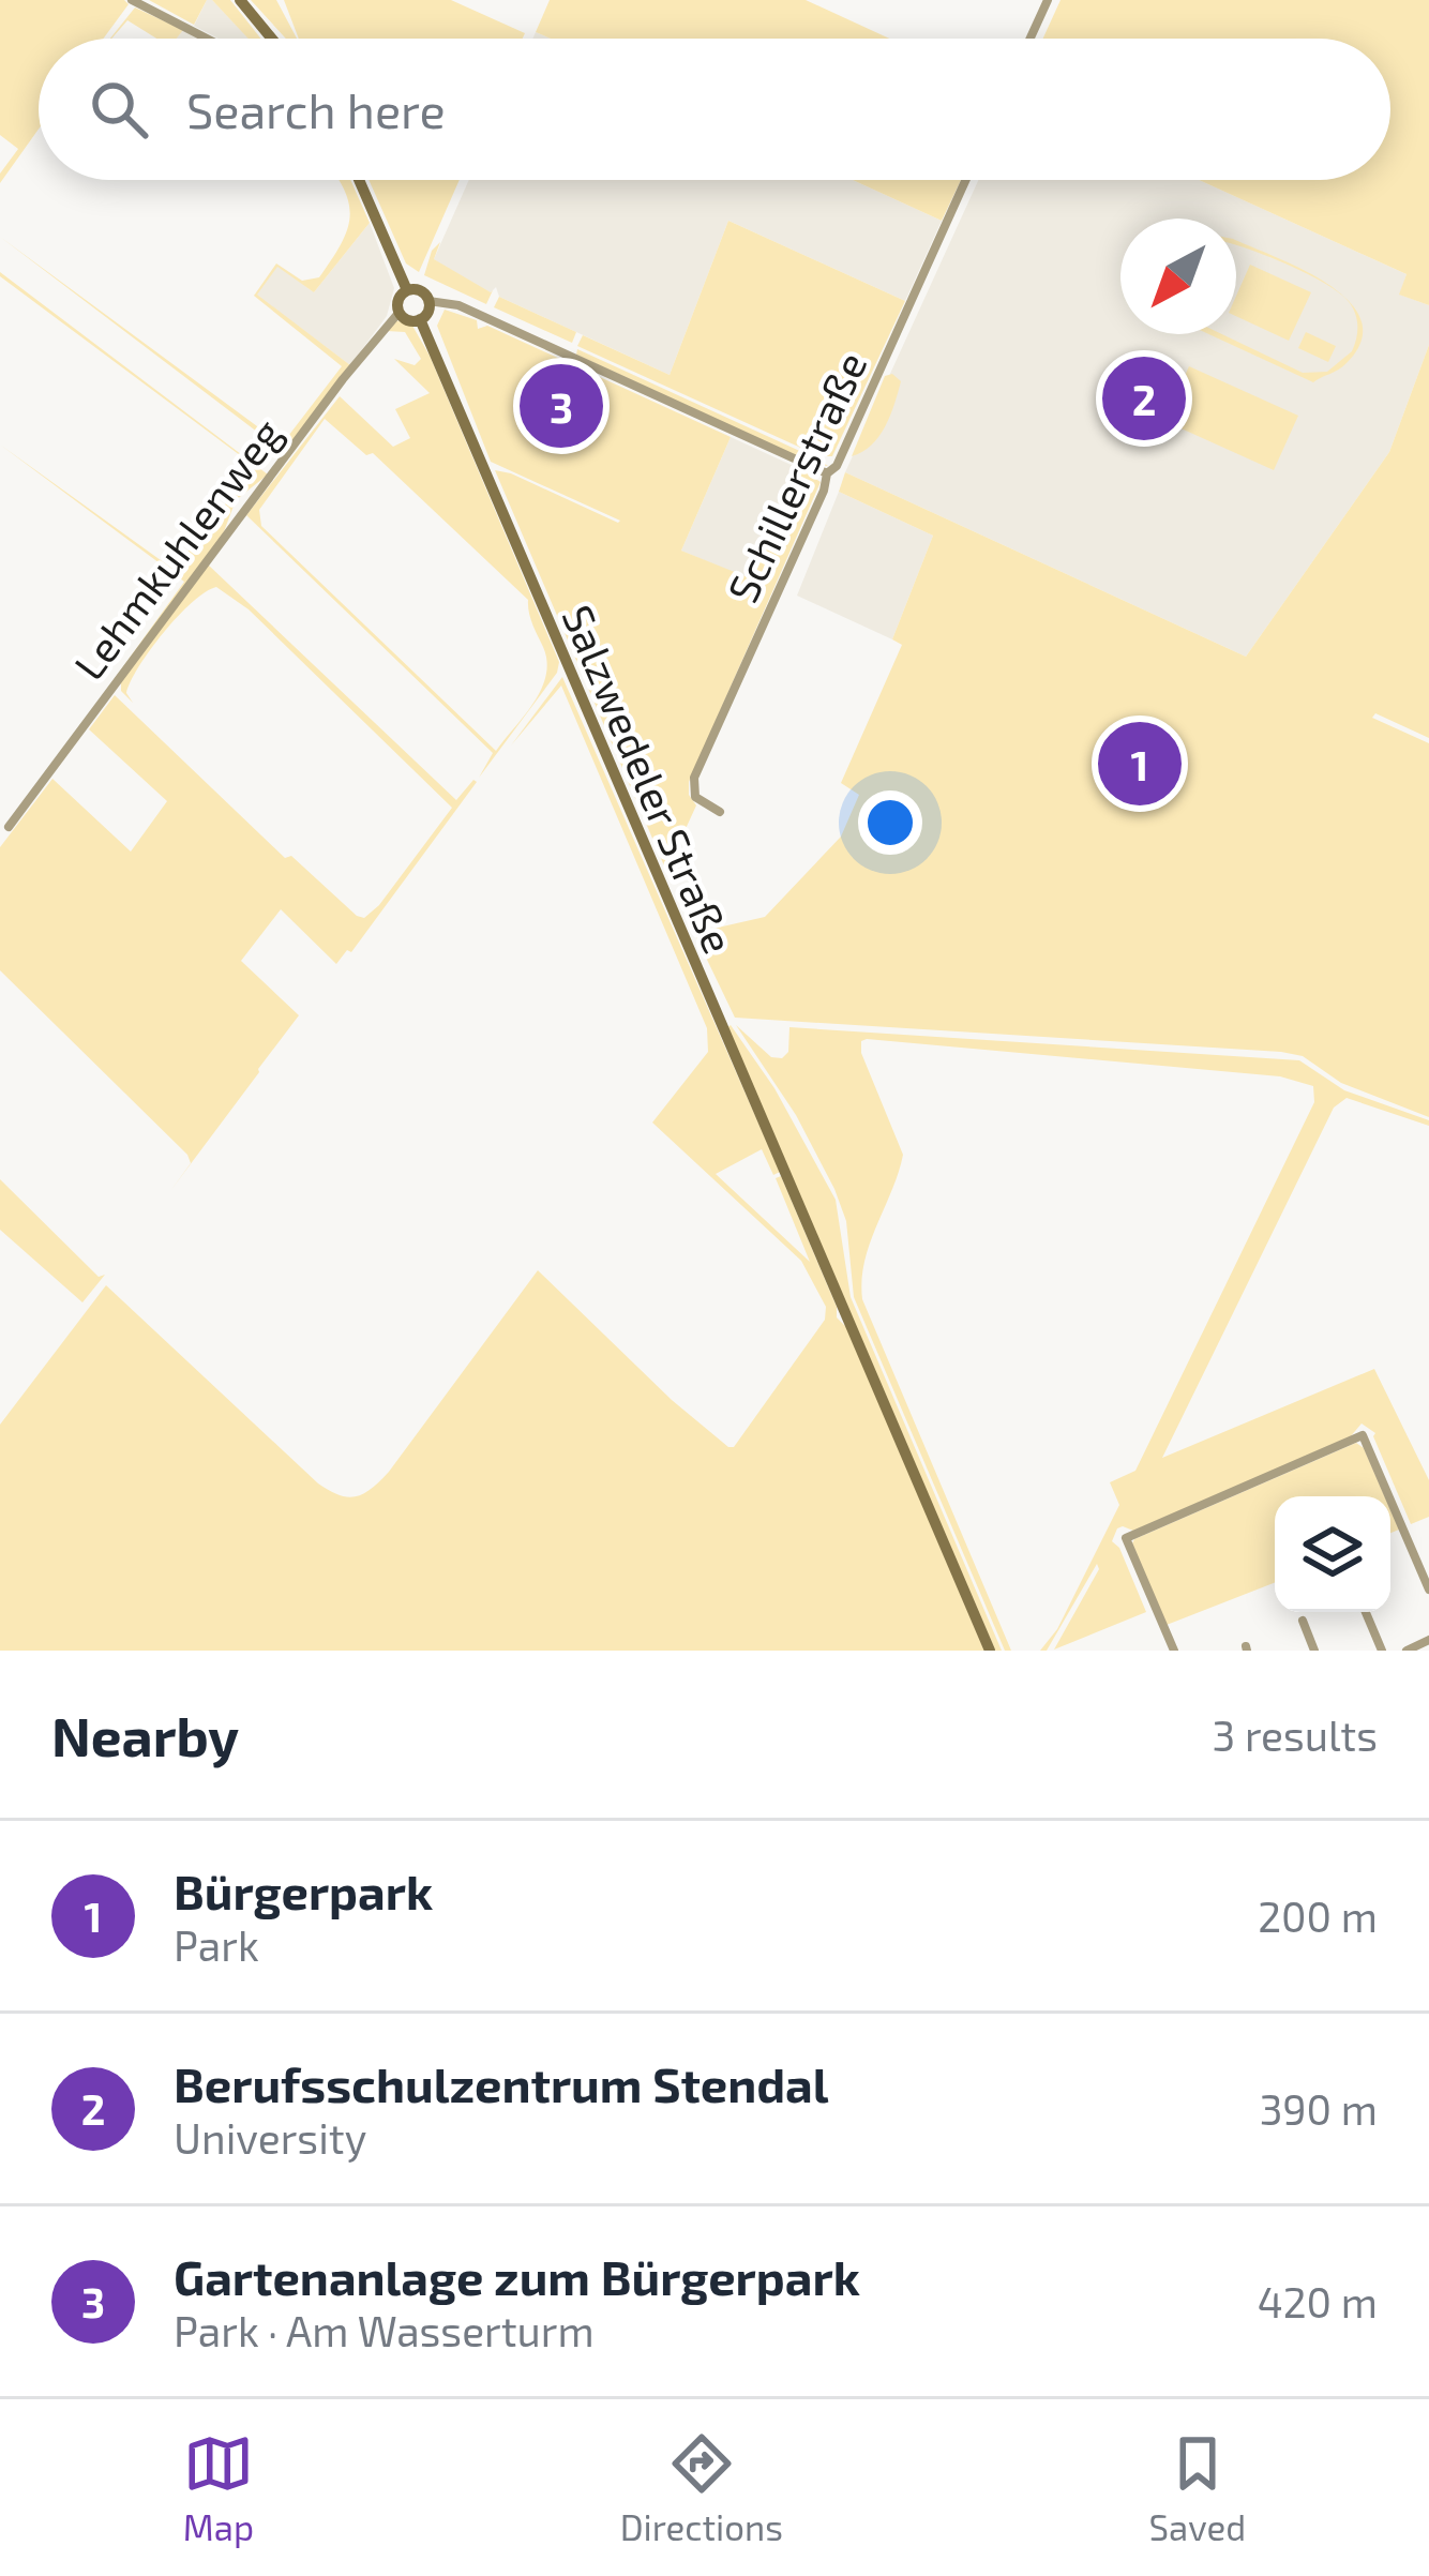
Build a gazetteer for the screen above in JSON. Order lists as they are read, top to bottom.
{
  "streets": {
    "main road": ["Salzwedeler Straße"],
    "street": ["Schillerstraße", "Lehmkuhlenweg"]
  },
  "crossings": [
    ["Lehmkuhlenweg", "Salzwedeler Straße"]
  ],
  "north": "bottom left",
  "page": {
    "search": "Search here",
    "pins": ["2", "3", "1"],
    "heading": ["Nearby", "3 results"],
    "list": [
      {
        "mark": "1",
        "name": "Bürgerpark",
        "note": "Park",
        "value": "200 m"
      },
      {
        "mark": "2",
        "name": "Berufsschulzentrum Stendal",
        "note": "University",
        "value": "390 m"
      },
      {
        "mark": "3",
        "name": "Gartenanlage zum Bürgerpark",
        "note": "Park · Am Wasserturm",
        "value": "420 m"
      }
    ],
    "nav": ["Map", "Directions", "Saved"]
  }
}
